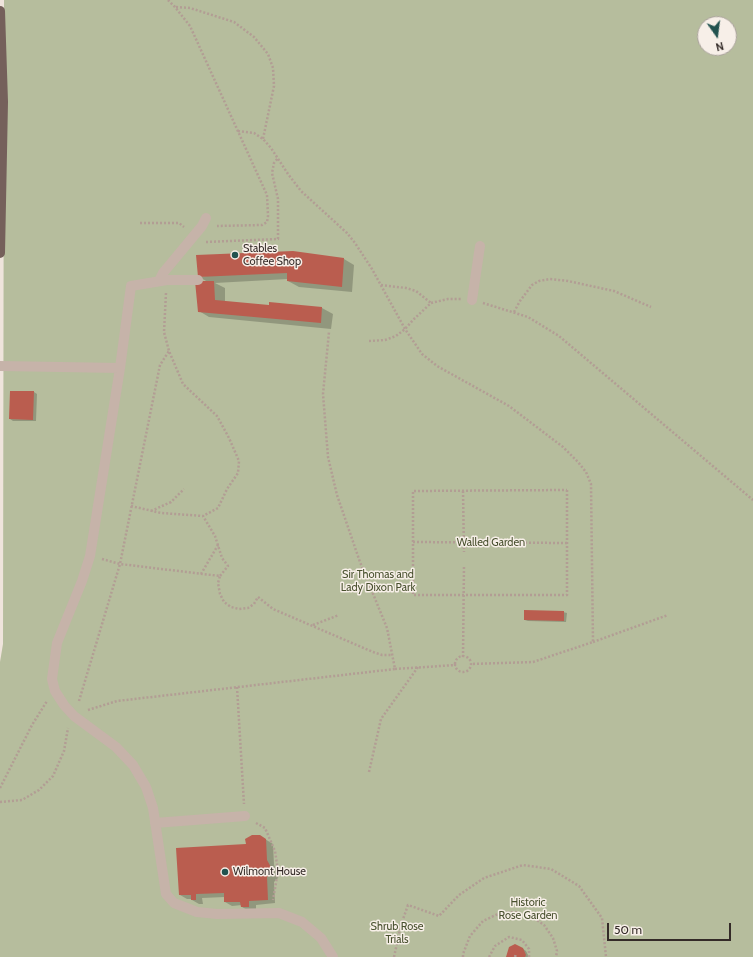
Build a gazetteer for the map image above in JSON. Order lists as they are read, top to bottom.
{
  "parks": [
    "Walled Garden",
    "Sir Thomas and Lady Dixon Park",
    "Historic Rose Garden",
    "Shrub Rose Trials"
  ],
  "places": ["Stables Coffee Shop", "Wilmont House"],
  "scale_bar": "50 m",
  "north": "bottom"
}
